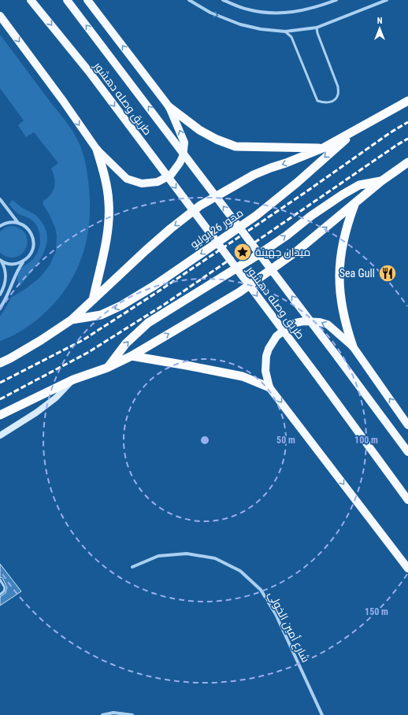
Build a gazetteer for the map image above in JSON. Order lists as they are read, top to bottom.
{
  "streets": {
    "highway": ["محور 26 يوليو"],
    "main road": ["طريق وصله دهشور"],
    "street": ["شارع أمين الخولي"]
  },
  "places": {
    "place": ["ميدان جهينة"],
    "restaurant": ["Sea Gull"]
  },
  "north": "top",
  "rings": ["50 m", "100 m", "150 m"]
}
